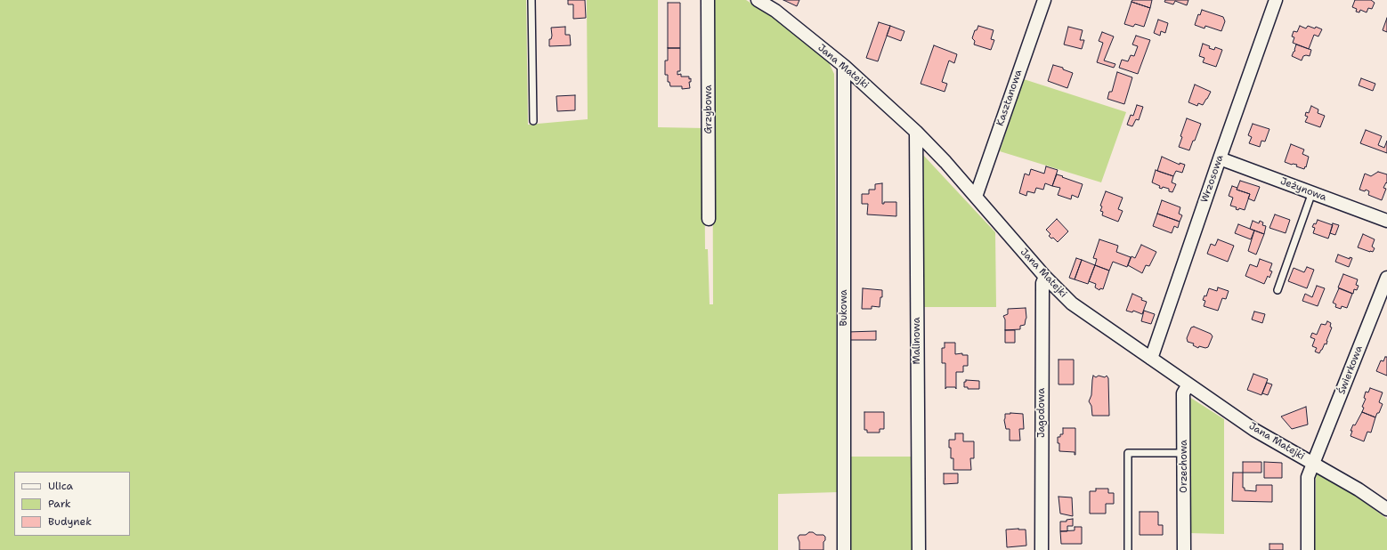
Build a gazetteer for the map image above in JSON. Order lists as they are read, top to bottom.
{
  "streets": {
    "street": [
      "Jana Matejki",
      "Kasztanowa",
      "Grzybowa",
      "Wrzosowa",
      "Jeżynowa",
      "Bukowa",
      "Malinowa",
      "Świerkowa",
      "Jagodowa",
      "Orzechowa"
    ]
  },
  "crossings": [
    ["Jana Matejki", "Kasztanowa"],
    ["Jana Matejki", "Wrzosowa"],
    ["Jana Matejki", "Bukowa"],
    ["Jana Matejki", "Malinowa"],
    ["Jana Matejki", "Świerkowa"],
    ["Jana Matejki", "Jagodowa"],
    ["Jana Matejki", "Orzechowa"],
    ["Wrzosowa", "Jeżynowa"]
  ],
  "legend": ["Ulica", "Park", "Budynek"]
}
